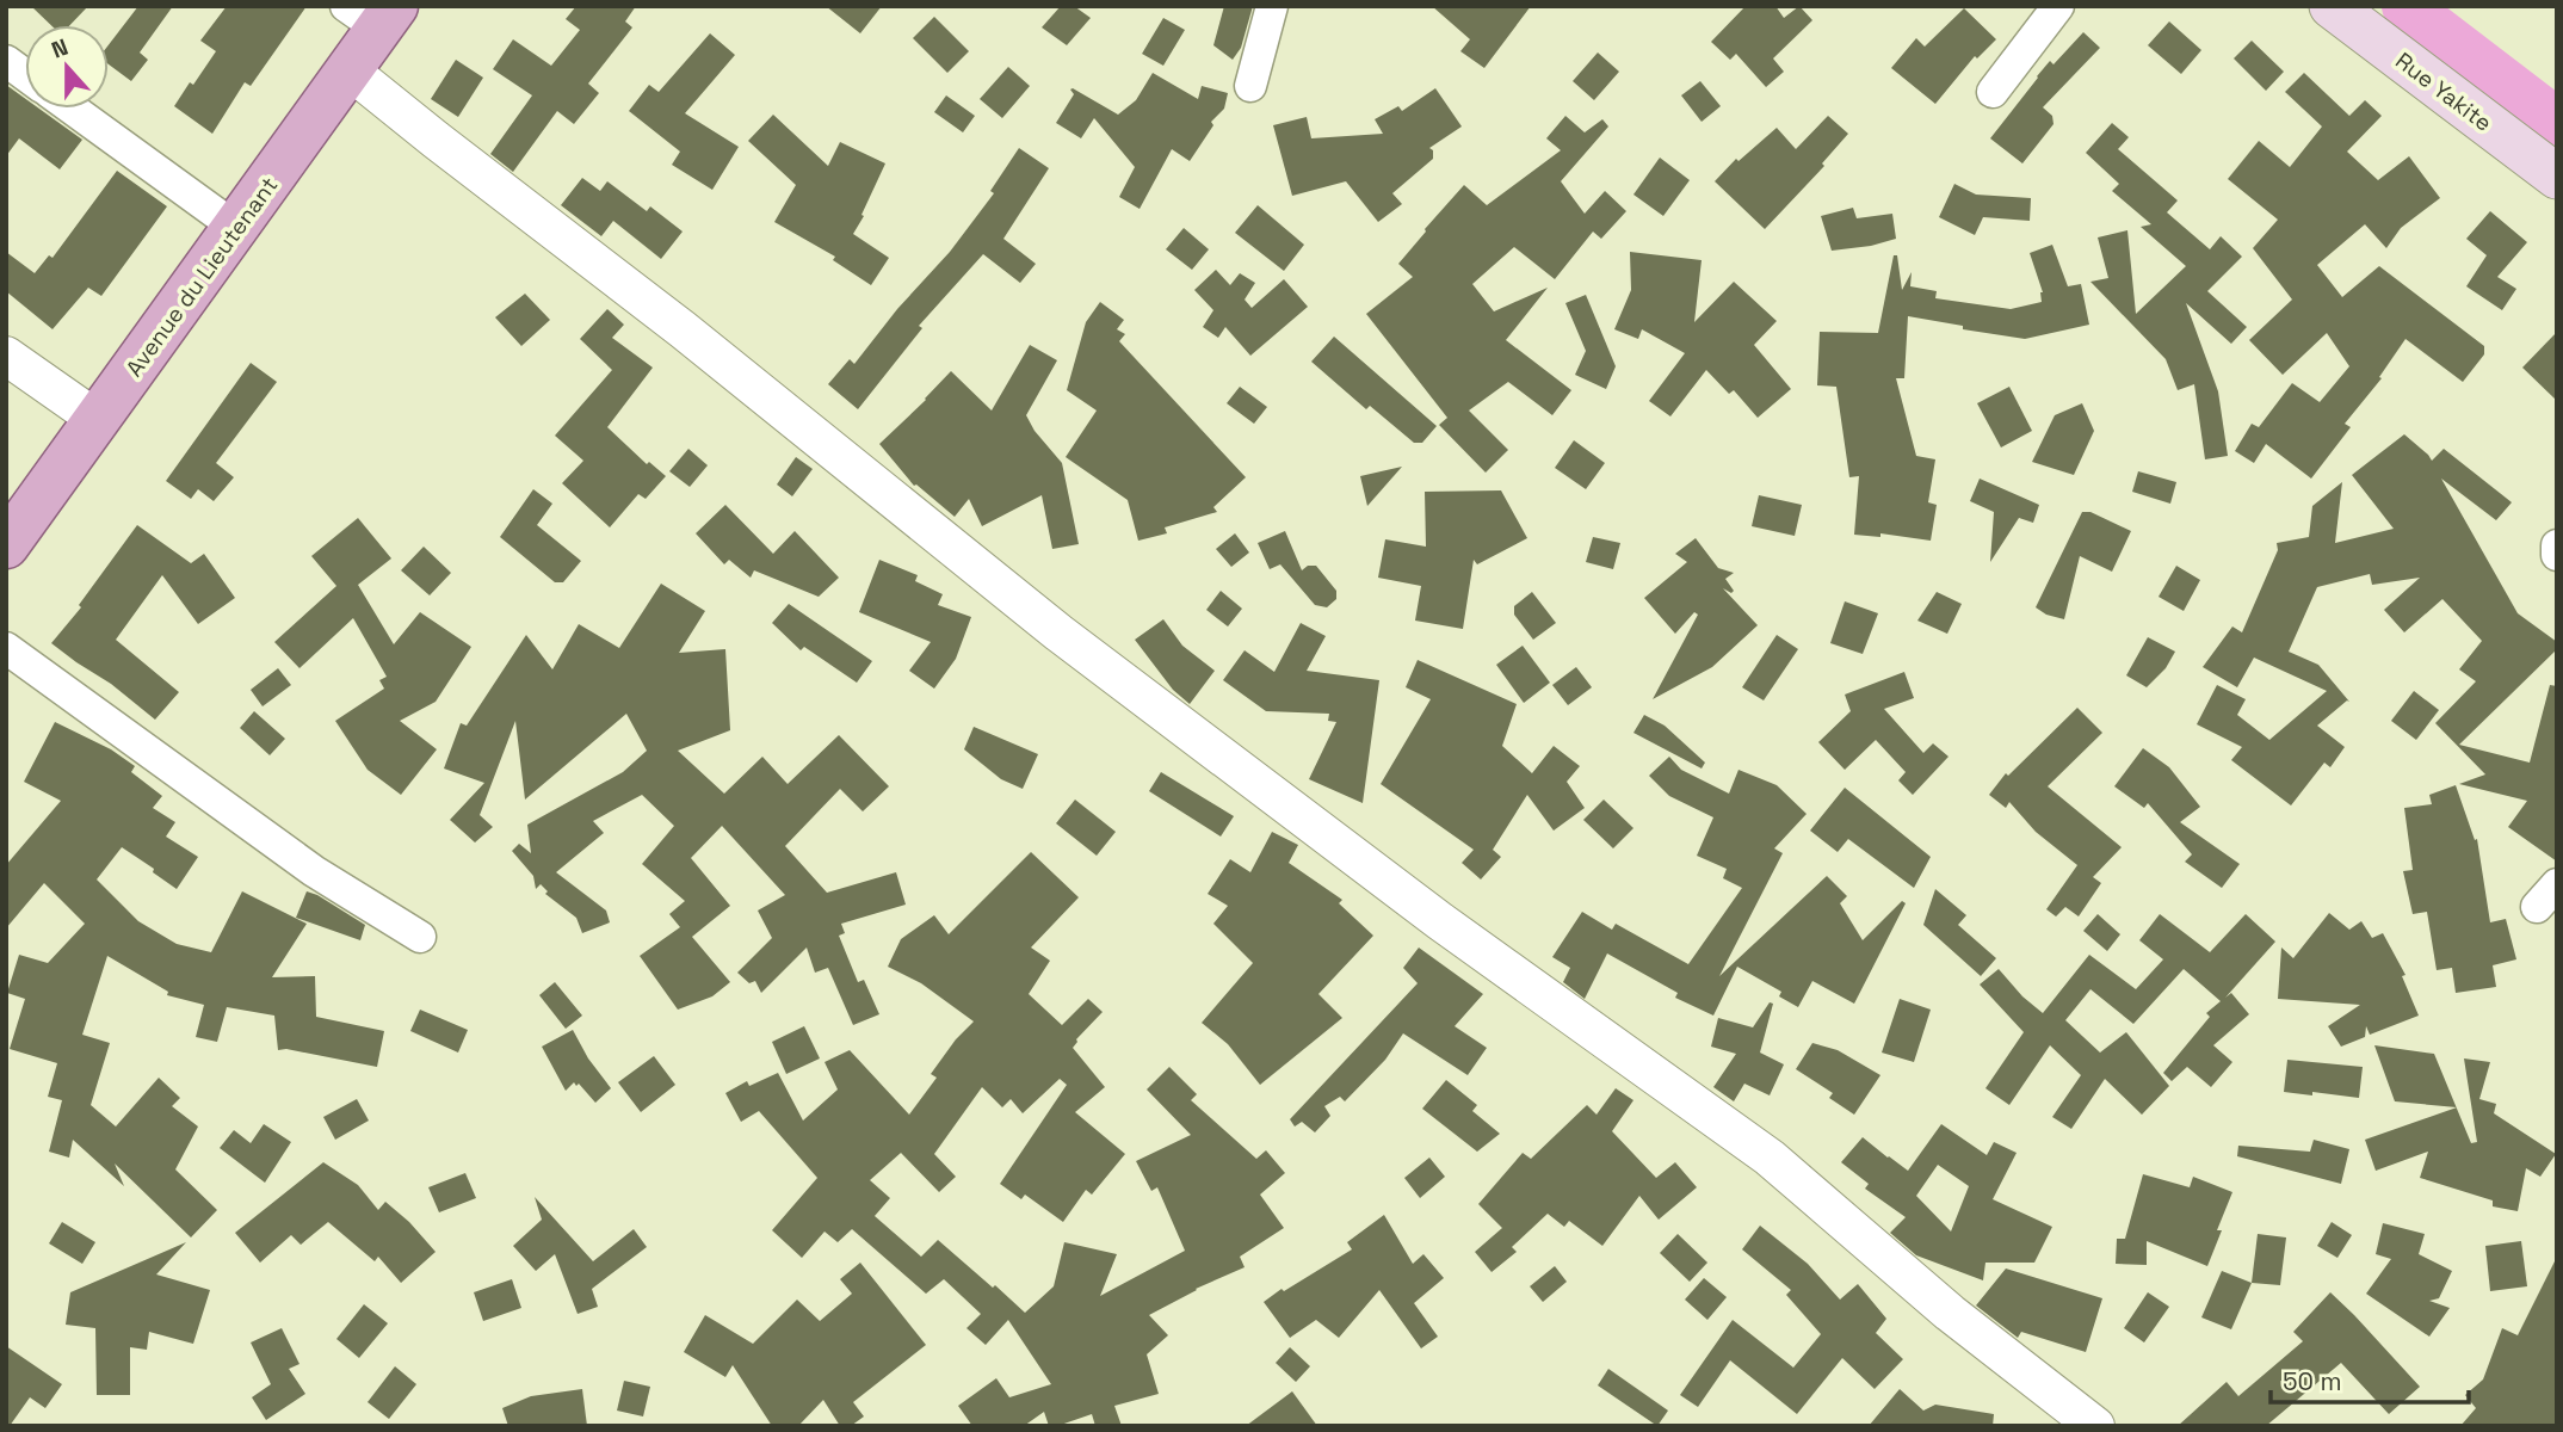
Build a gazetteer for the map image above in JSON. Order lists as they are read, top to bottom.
{
  "streets": {
    "main road": ["Rue Yakite", "Avenue du Lieutenant"]
  },
  "scale_bar": "50 m",
  "north": "top"
}
